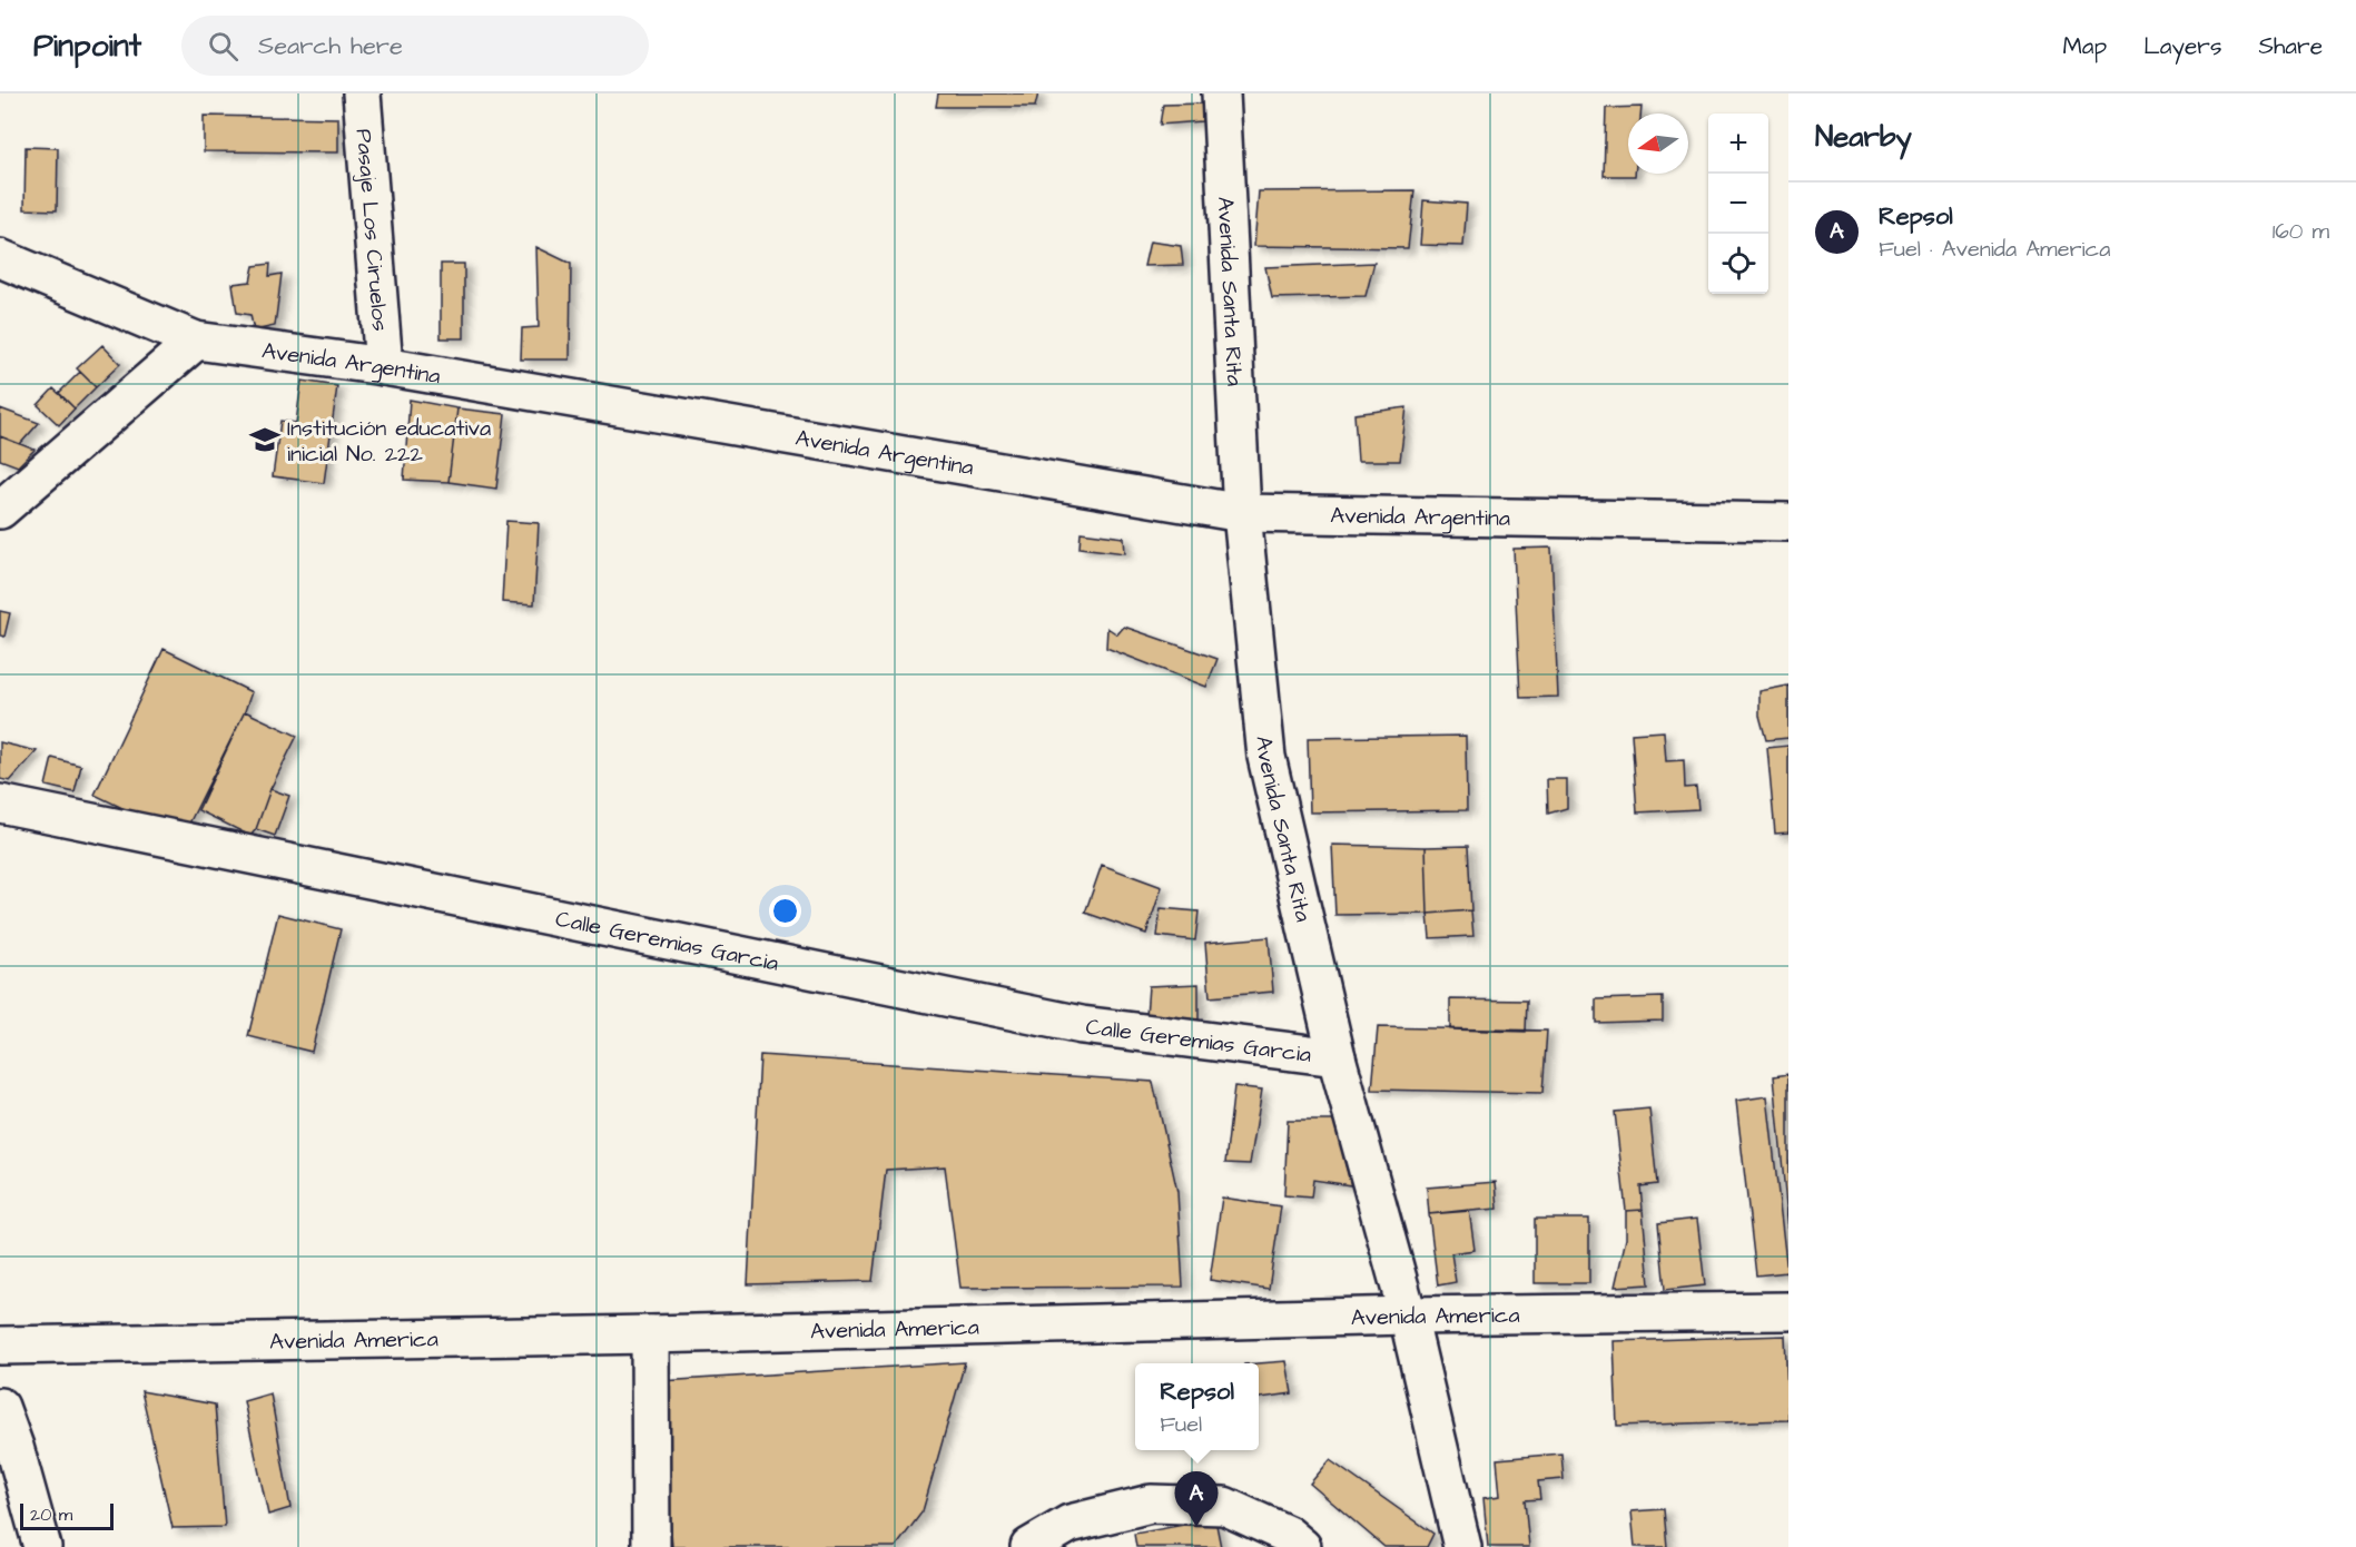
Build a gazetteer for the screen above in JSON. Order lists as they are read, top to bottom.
{
  "streets": {
    "street": [
      "Pasaje Los Ciruelos",
      "Avenida Santa Rita",
      "Avenida Argentina",
      "Calle Geremias Garcia",
      "Avenida America"
    ]
  },
  "crossings": [
    ["Pasaje Los Ciruelos", "Avenida Argentina"],
    ["Avenida Santa Rita", "Avenida Argentina"],
    ["Avenida Santa Rita", "Calle Geremias Garcia"],
    ["Avenida Santa Rita", "Avenida America"]
  ],
  "places": {
    "school or university": ["Institución educativa inicial No. 222"]
  },
  "scale_bar": "20 m",
  "north": "left",
  "page": {
    "header": "Pinpoint",
    "search": "Search here",
    "nav": ["Map", "Layers", "Share"],
    "heading": "Nearby",
    "map_buttons": ["+", "−"],
    "list": [
      {
        "mark": "A",
        "name": "Repsol",
        "note": "Fuel · Avenida America",
        "value": "160 m"
      }
    ],
    "popup": ["Repsol", "Fuel"],
    "pins": "A",
    "scale": "20 m"
  }
}
